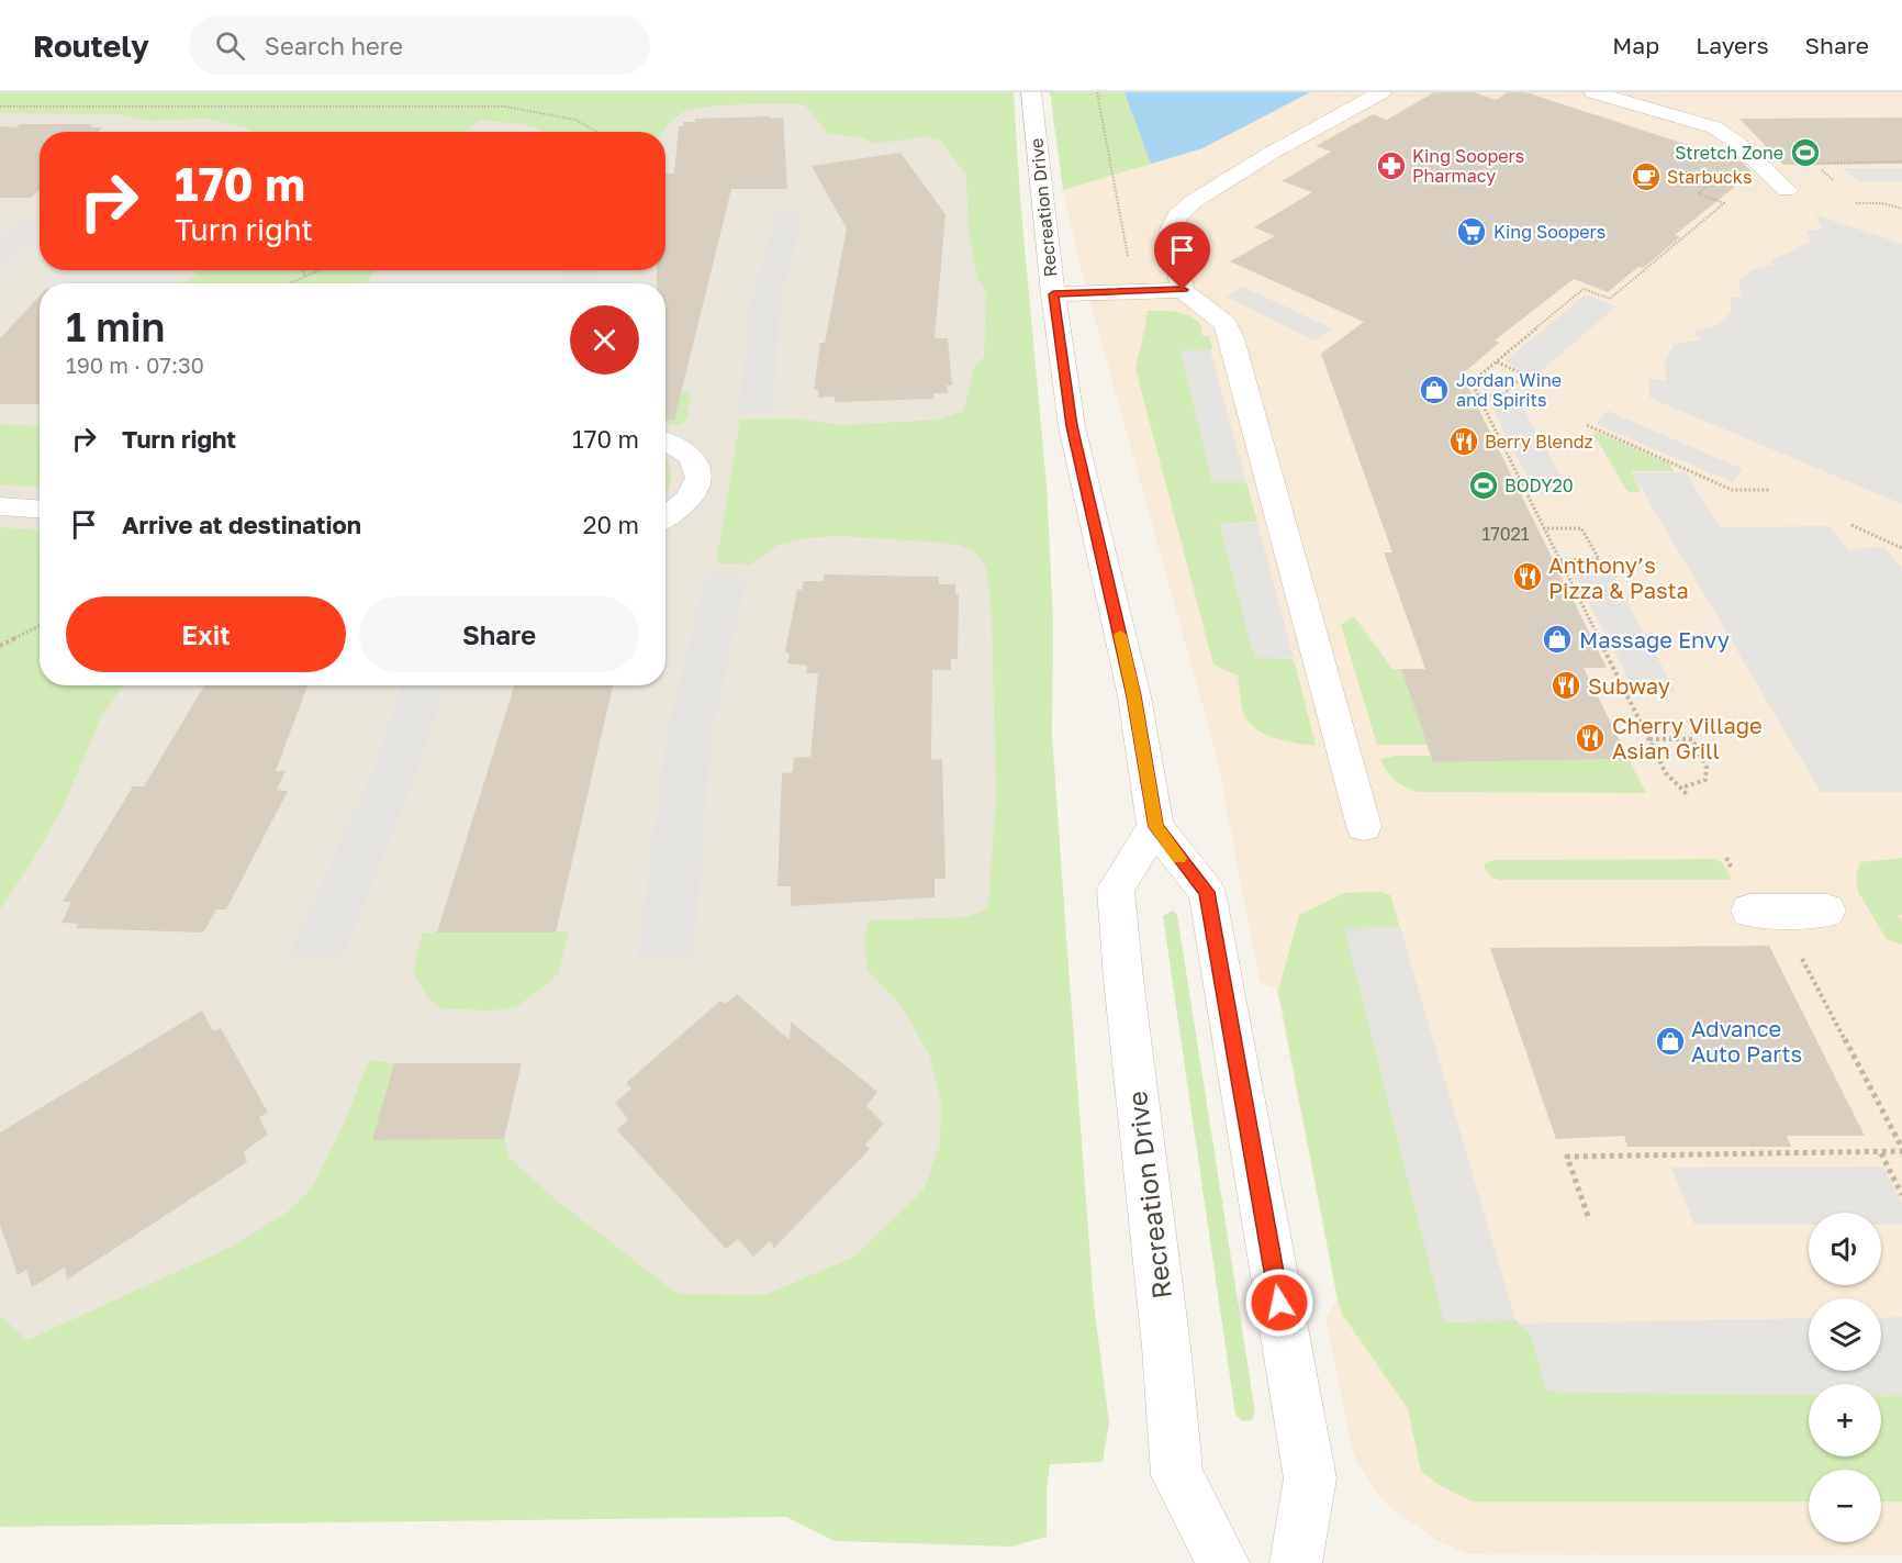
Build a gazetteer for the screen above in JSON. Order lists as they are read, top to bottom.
{
  "streets": {
    "street": ["Recreation Drive"]
  },
  "places": {
    "sports": ["Stretch Zone", "BODY20"],
    "pharmacy": ["King Soopers Pharmacy"],
    "cafe": ["Starbucks"],
    "supermarket": ["King Soopers"],
    "shop": ["Jordan Wine and Spirits", "Massage Envy", "Advance Auto Parts"],
    "restaurant": [
      "Berry Blendz",
      "Anthony’s Pizza & Pasta",
      "Subway",
      "Cherry Village Asian Grill"
    ]
  },
  "house_numbers": ["17021"],
  "page": {
    "header": "Routely",
    "search": "Search here",
    "nav": ["Map", "Layers", "Share"],
    "turn": ["170 m", "Turn right"],
    "heading": ["1 min", "190 m · 07:30"],
    "list": [
      {
        "name": "Turn right",
        "value": "170 m"
      },
      {
        "name": "Arrive at destination",
        "value": "20 m"
      }
    ],
    "buttons": ["Exit", "Share"],
    "map_buttons": ["+", "−"]
  }
}
